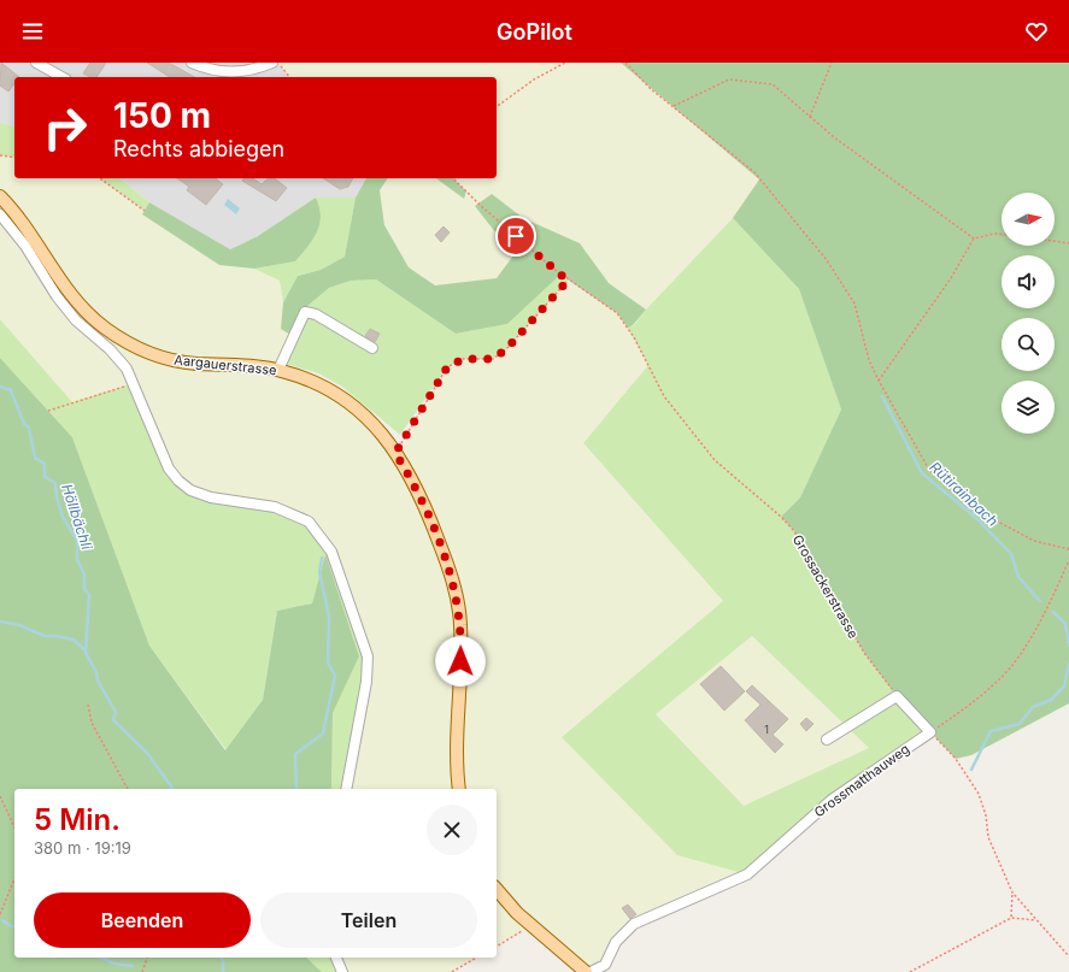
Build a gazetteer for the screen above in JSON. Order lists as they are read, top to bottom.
{
  "streets": {
    "main road": ["Aargauerstrasse"],
    "street": ["Grossmatthauweg"],
    "path": ["Grossackerstrasse"]
  },
  "water": ["Rütirainbach", "Höllbächli"],
  "house_numbers": ["1"],
  "north": "right",
  "page": {
    "header": "GoPilot",
    "turn": ["150 m", "Rechts abbiegen"],
    "heading": ["5 Min.", "380 m · 19:19"],
    "buttons": ["Beenden", "Teilen"]
  }
}
